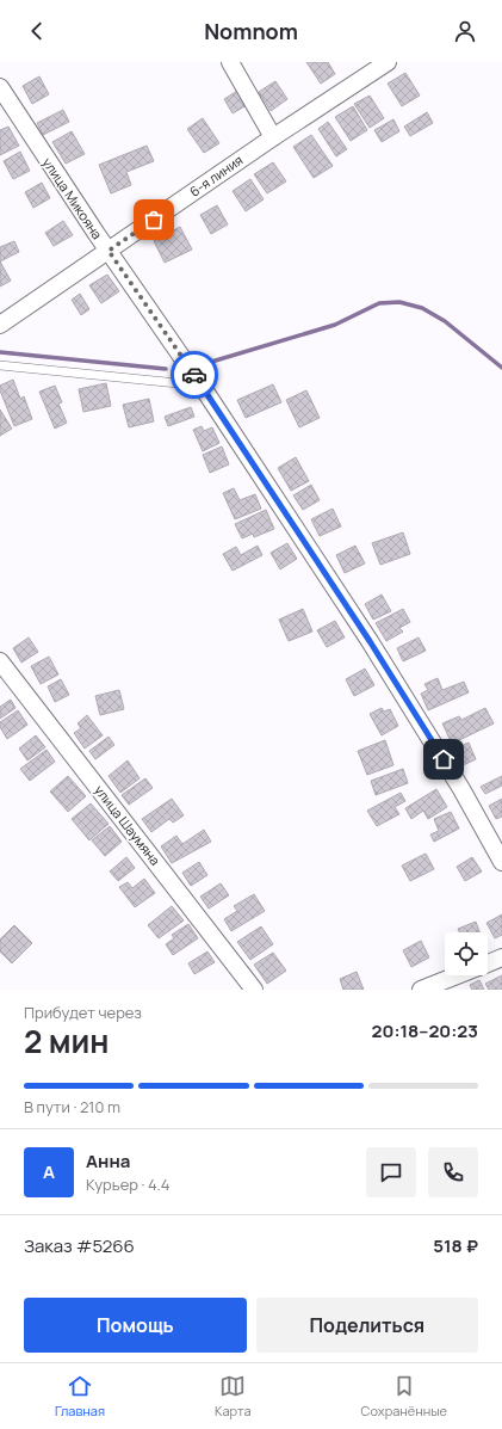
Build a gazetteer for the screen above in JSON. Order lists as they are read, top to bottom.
{
  "streets": {
    "street": ["6-я линия", "улица Микояна", "улица Шаумяна"]
  },
  "crossings": [
    ["6-я линия", "улица Микояна"]
  ],
  "page": {
    "header": "Nomnom",
    "heading": ["2 мин", "Прибудет через", "20:18–20:23"],
    "panel": [
      "Анна",
      "Курьер · 4.4",
      "Заказ #5266",
      "518 ₽"
    ],
    "bar": "В пути · 210 m",
    "round": "А",
    "buttons": ["Помощь", "Поделиться"],
    "tabs": ["Главная", "Карта", "Сохранённые"]
  }
}
